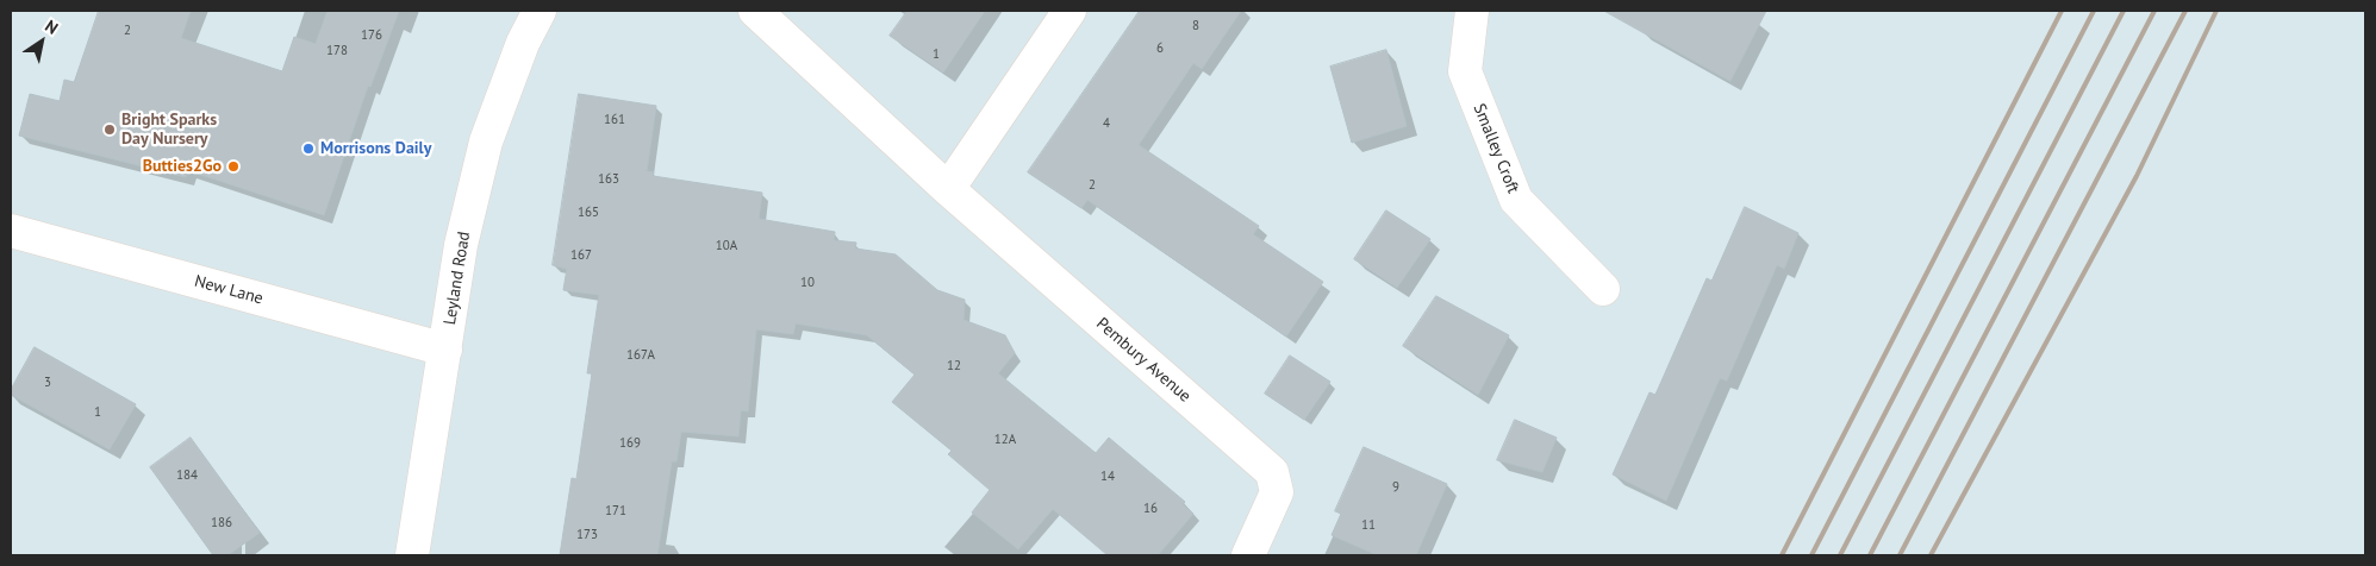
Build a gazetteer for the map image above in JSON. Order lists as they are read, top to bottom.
{
  "streets": {
    "street": [
      "Smalley Croft",
      "Leyland Road",
      "New Lane",
      "Pembury Avenue"
    ]
  },
  "crossings": [
    ["Leyland Road", "New Lane"]
  ],
  "places": ["Bright Sparks Day Nursery", "Morrisons Daily", "Butties2Go"],
  "house_numbers": [
    "8",
    "2",
    "176",
    "6",
    "178",
    "1",
    "161",
    "4",
    "163",
    "2",
    "165",
    "10A",
    "167",
    "10",
    "167A",
    "12",
    "3",
    "1",
    "12A",
    "169",
    "184",
    "14",
    "9",
    "16",
    "171",
    "186",
    "11",
    "173"
  ],
  "north": "top right"
}
